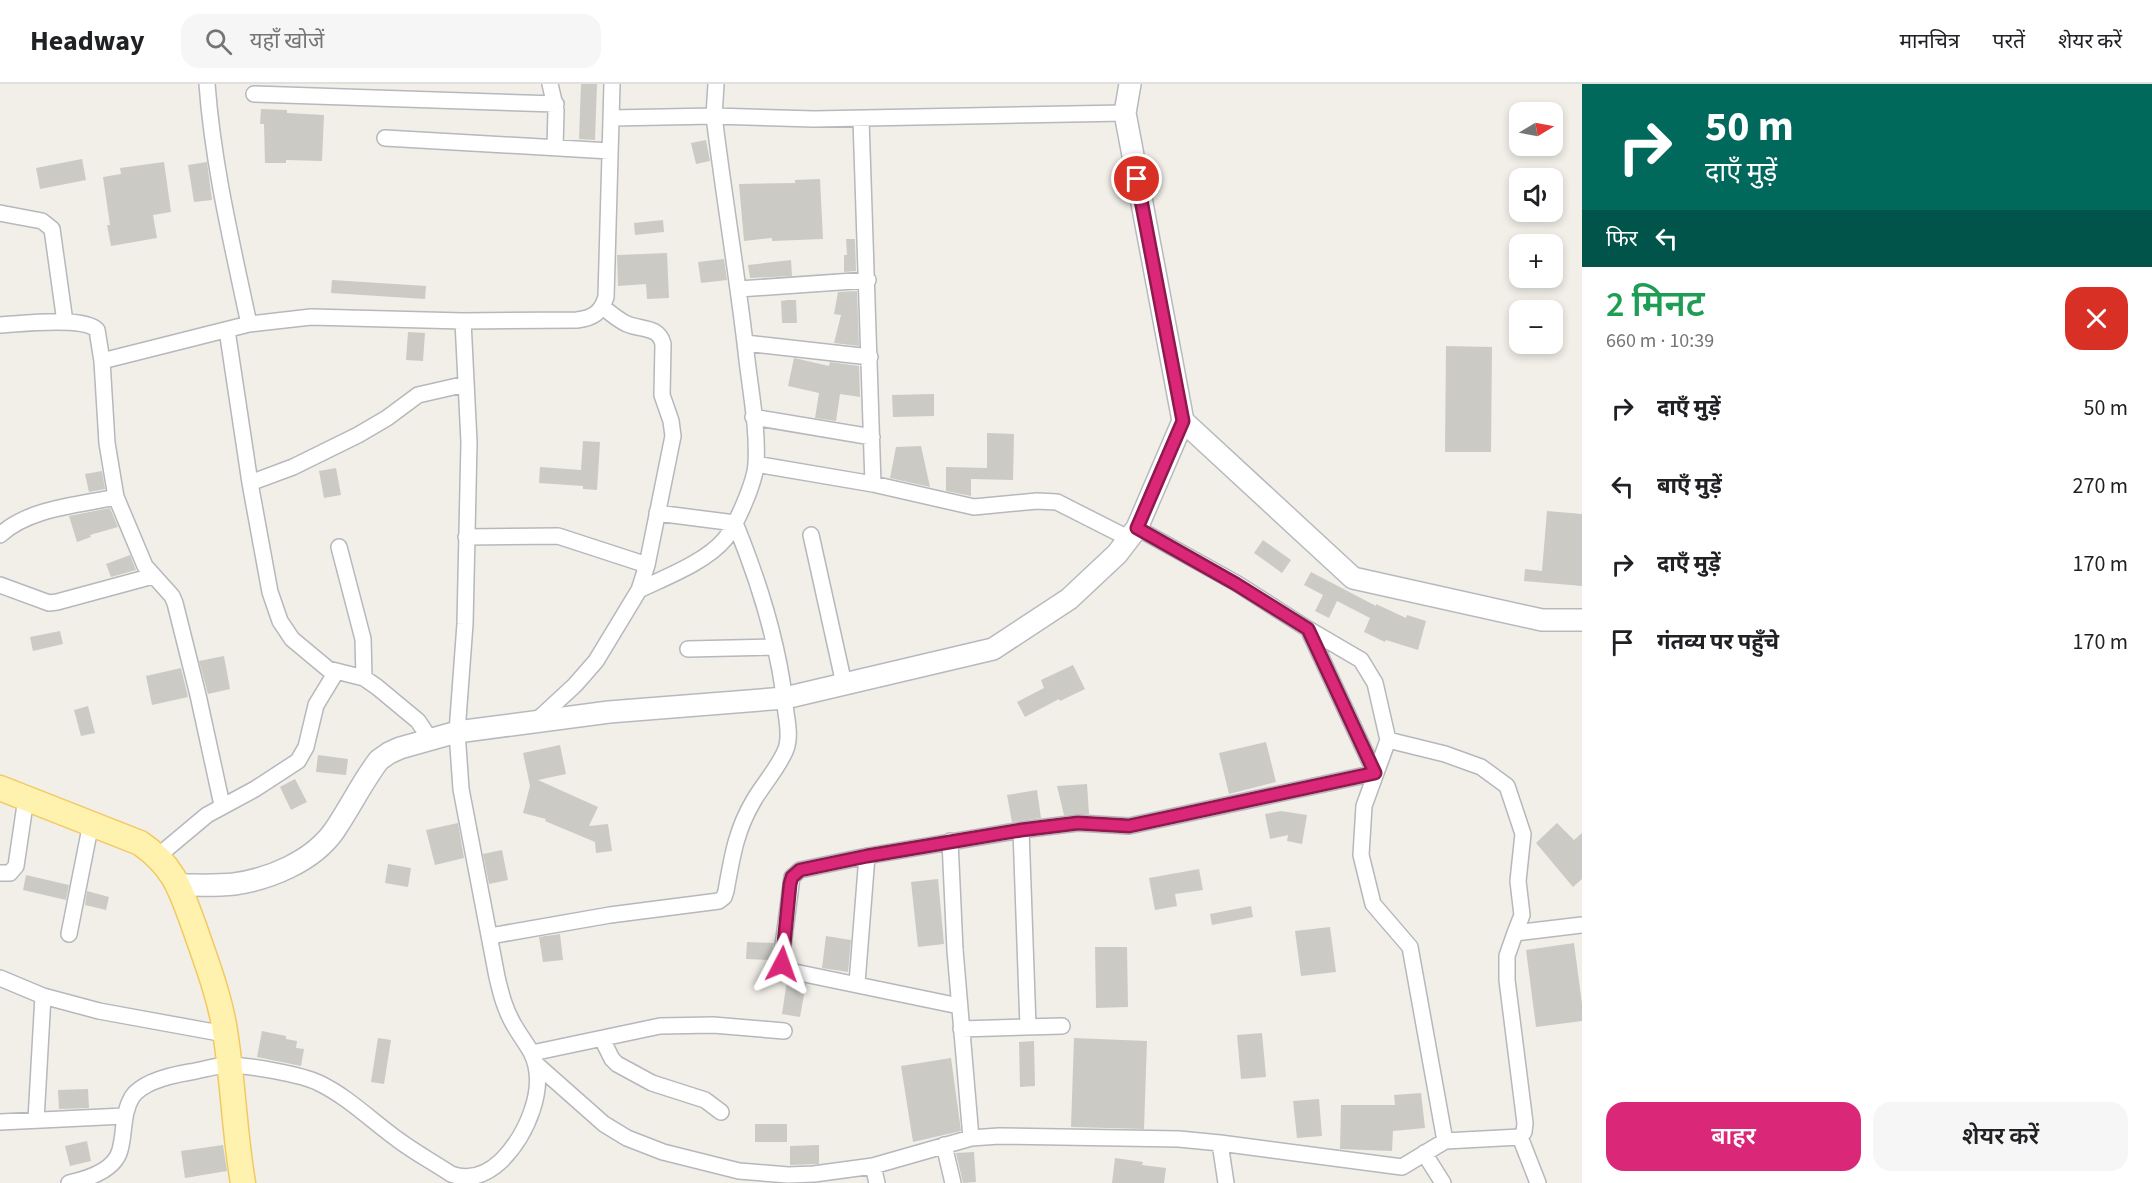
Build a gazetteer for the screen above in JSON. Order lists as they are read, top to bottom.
{
  "north": "right",
  "page": {
    "header": "Headway",
    "search": "यहाँ खोजें",
    "nav": ["मानचित्र", "परतें", "शेयर करें"],
    "turn": ["50 m", "दाएँ मुड़ें"],
    "map_buttons": ["+", "−"],
    "then": "फिर",
    "heading": ["2 मिनट", "660 m · 10:39"],
    "list": [
      {
        "name": "दाएँ मुड़ें",
        "value": "50 m"
      },
      {
        "name": "बाएँ मुड़ें",
        "value": "270 m"
      },
      {
        "name": "दाएँ मुड़ें",
        "value": "170 m"
      },
      {
        "name": "गंतव्य पर पहुँचे",
        "value": "170 m"
      }
    ],
    "buttons": ["बाहर", "शेयर करें"]
  }
}
